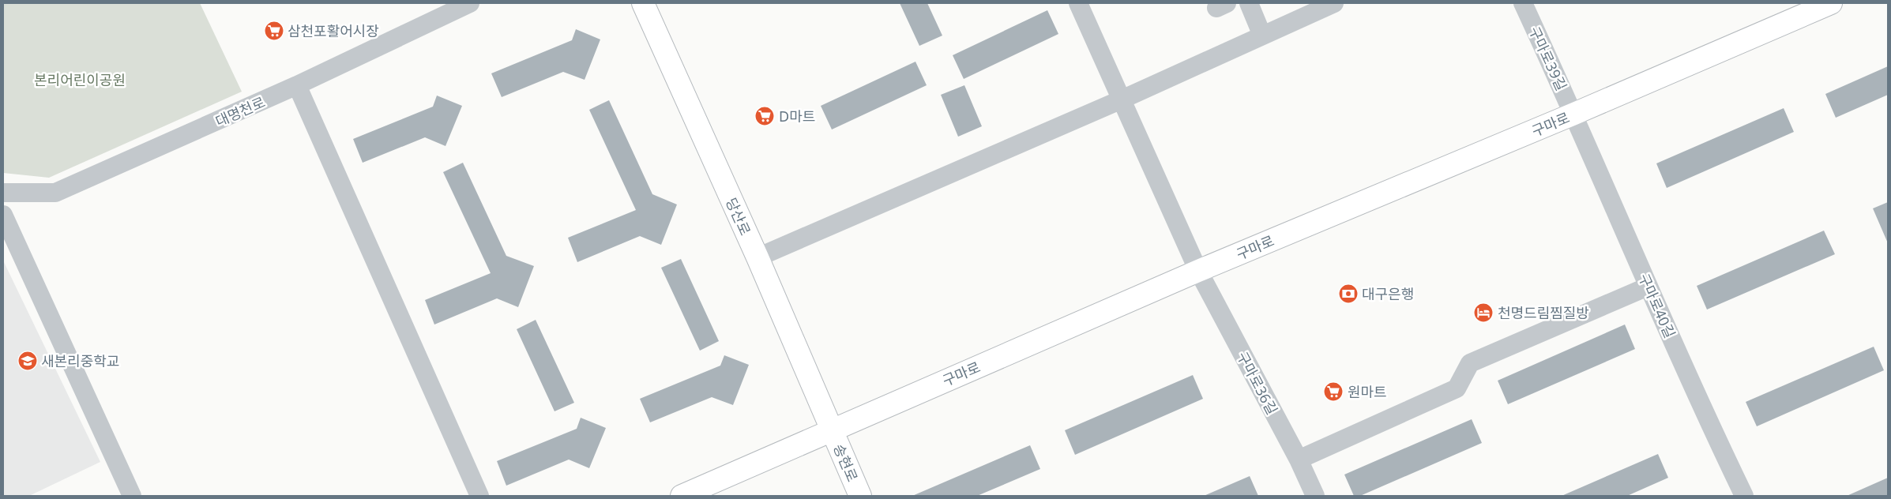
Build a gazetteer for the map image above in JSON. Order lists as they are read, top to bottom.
{
  "streets": {
    "main road": ["구마로", "당산로", "송현로"],
    "street": [
      "구마로39길",
      "대명천로",
      "구마로40길",
      "구마로36길"
    ]
  },
  "crossings": [
    ["구마로39길", "구마로"],
    ["구마로39길", "구마로40길"],
    ["구마로", "당산로"],
    ["구마로", "구마로40길"],
    ["구마로", "구마로36길"],
    ["구마로", "송현로"],
    ["당산로", "송현로"]
  ],
  "parks": ["본리어린이공원"],
  "places": {
    "supermarket": ["삼천포활어시장", "D마트", "원마트"],
    "bank": ["대구은행"],
    "hotel": ["천명드림찜질방"],
    "school or university": ["새본리중학교"]
  }
}
